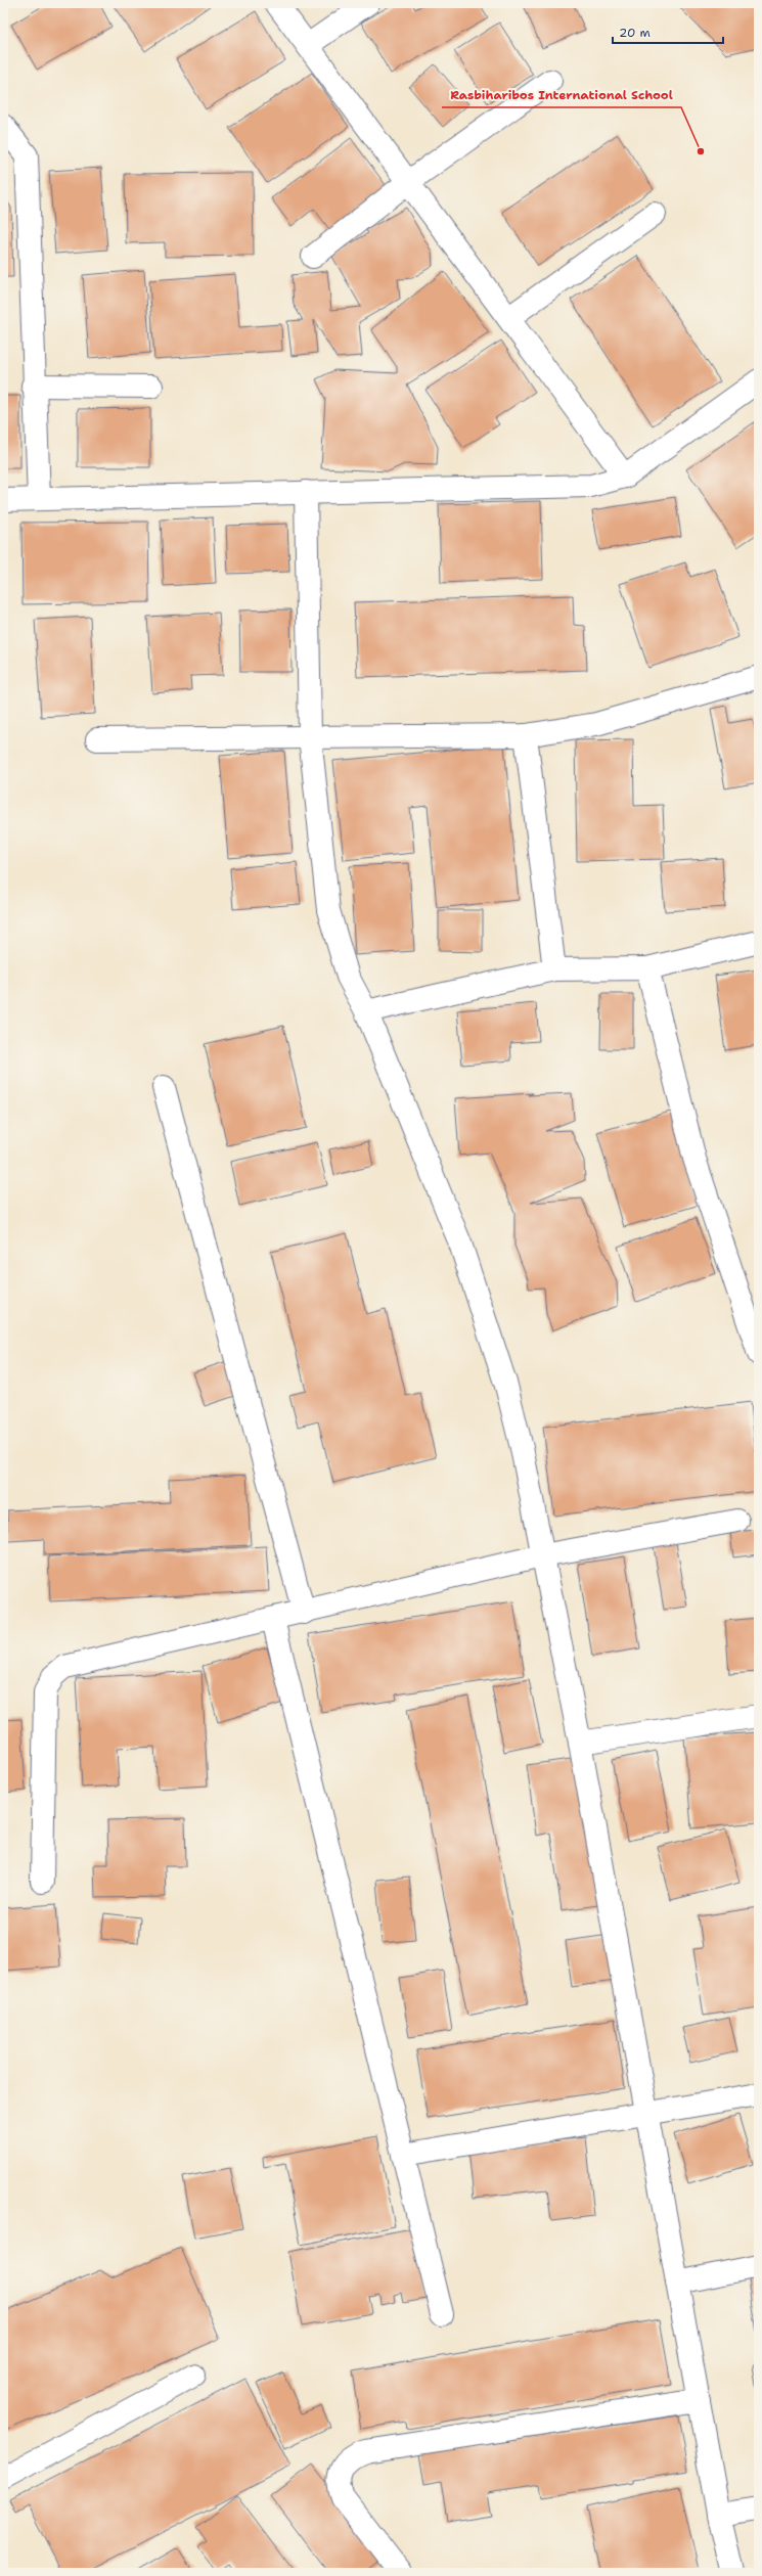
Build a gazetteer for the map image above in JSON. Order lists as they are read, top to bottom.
{
  "places": ["Rasbiharibos International School"],
  "scale_bar": "20 m"
}
